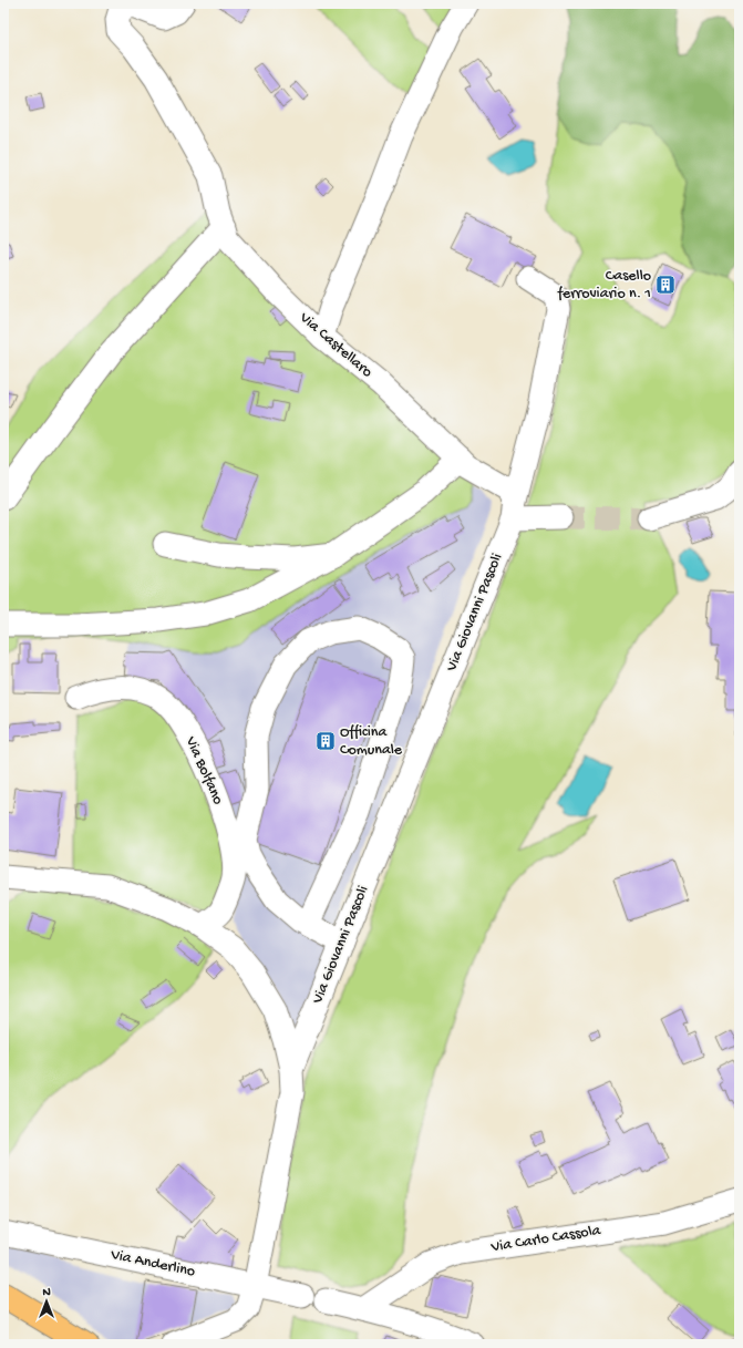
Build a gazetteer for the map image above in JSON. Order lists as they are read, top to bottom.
{
  "streets": {
    "street": [
      "Via Castellaro",
      "Via Giovanni Pascoli",
      "Via Bolfano",
      "Via Carlo Cassola",
      "Via Anderlino"
    ]
  },
  "crossings": [
    ["Via Castellaro", "Via Giovanni Pascoli"],
    ["Via Giovanni Pascoli", "Via Anderlino"]
  ],
  "places": {
    "building": ["Casello ferroviario n. 1", "Officina Comunale"]
  },
  "north": "top"
}
